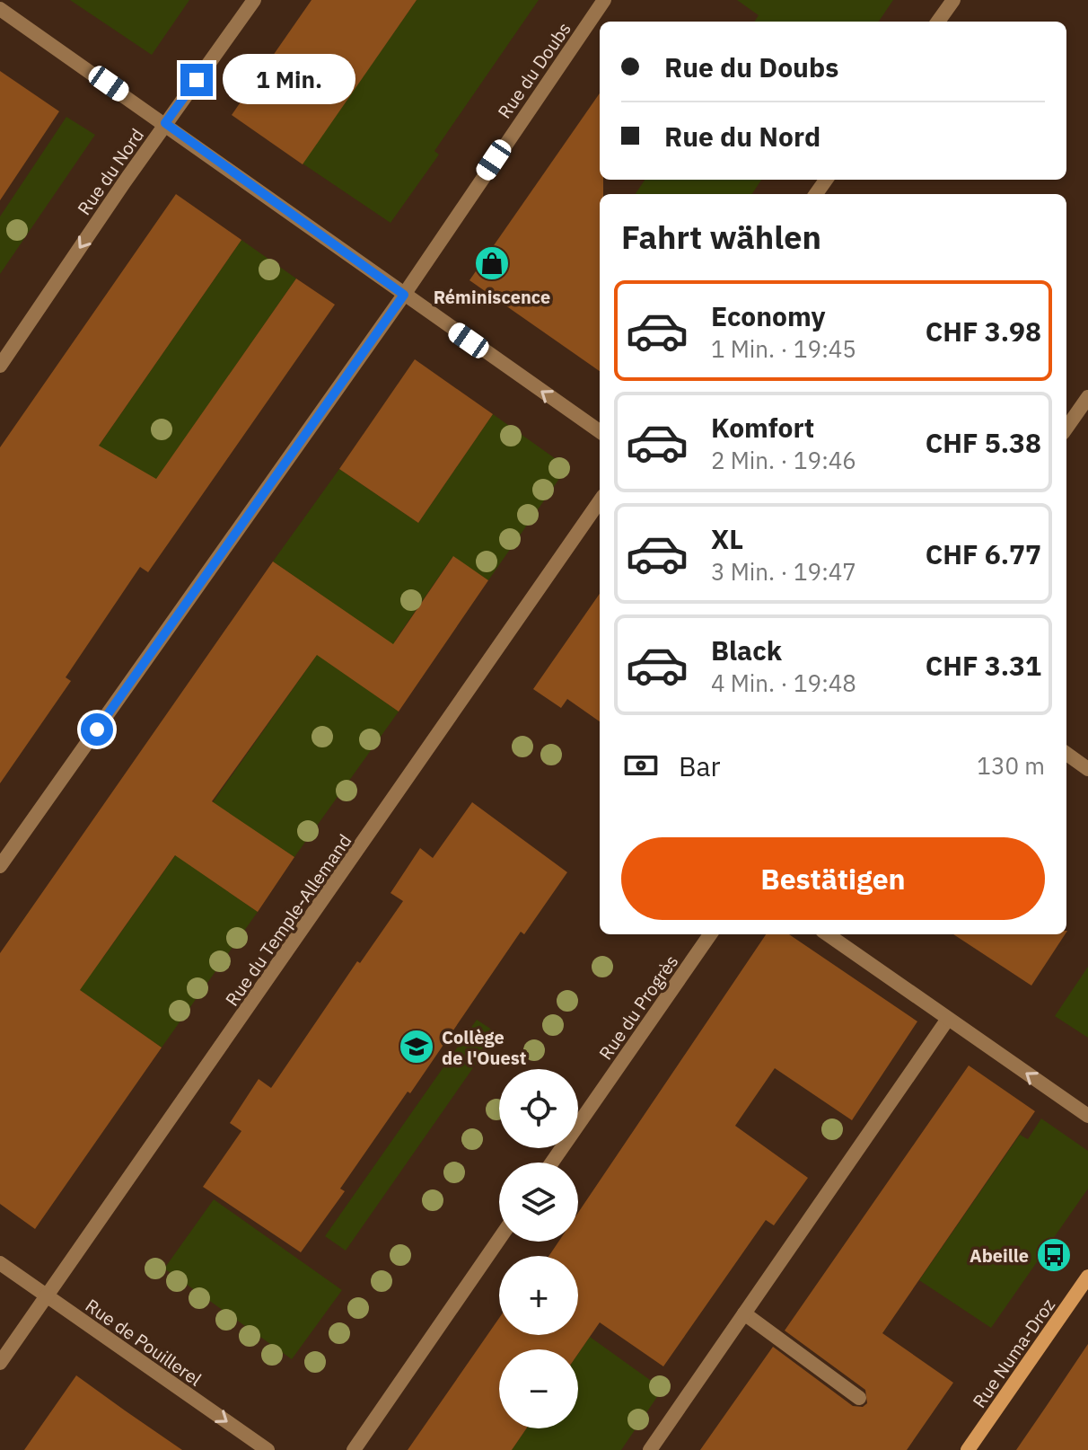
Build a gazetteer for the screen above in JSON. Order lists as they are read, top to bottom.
{
  "streets": {
    "main road": ["Rue Numa-Droz"],
    "street": [
      "Rue du Doubs",
      "Rue du Nord",
      "Rue du Temple-Allemand",
      "Rue du Progrès",
      "Rue de Pouillerel"
    ]
  },
  "crossings": [
    ["Rue du Temple-Allemand", "Rue de Pouillerel"]
  ],
  "one_way": ["Rue du Nord", "Rue de Pouillerel"],
  "places": {
    "shop": ["Réminiscence"],
    "school or university": ["Collège de l'Ouest"],
    "bus stop": ["Abeille"]
  },
  "page": {
    "banner": ["Rue du Doubs", "Rue du Nord"],
    "bubble": "1 Min.",
    "heading": "Fahrt wählen",
    "list": [
      {
        "name": "Economy",
        "note": "1 Min. · 19:45",
        "value": "CHF 3.98"
      },
      {
        "name": "Komfort",
        "note": "2 Min. · 19:46",
        "value": "CHF 5.38"
      },
      {
        "name": "XL",
        "note": "3 Min. · 19:47",
        "value": "CHF 6.77"
      },
      {
        "name": "Black",
        "note": "4 Min. · 19:48",
        "value": "CHF 3.31"
      }
    ],
    "pay": ["Bar", "130 m"],
    "buttons": "Bestätigen",
    "map_buttons": ["+", "−"]
  }
}
